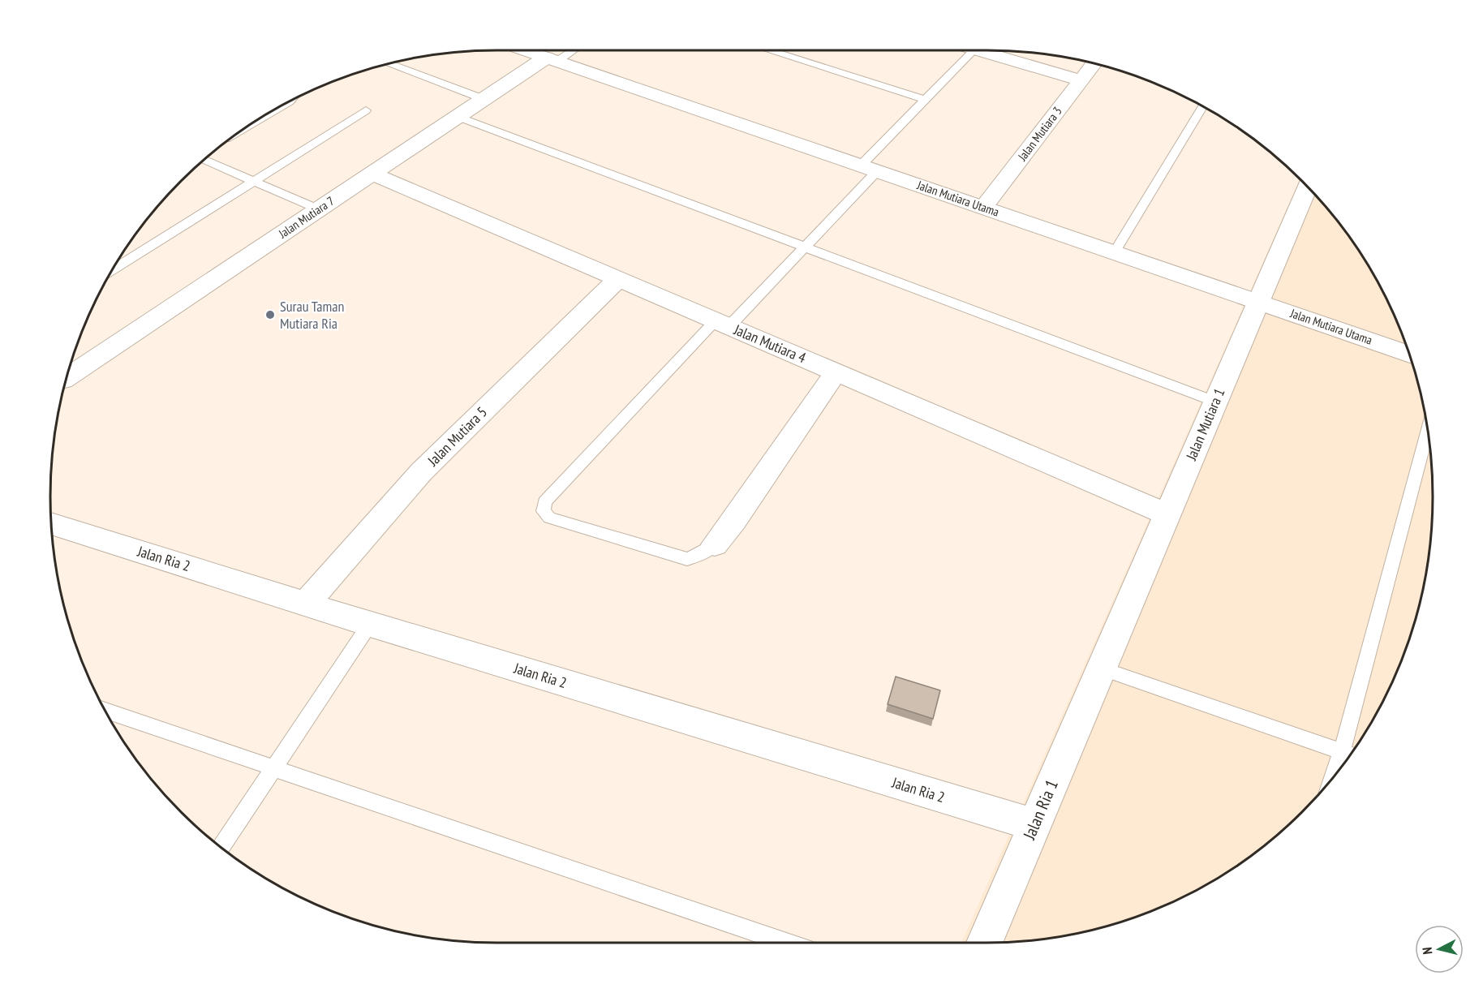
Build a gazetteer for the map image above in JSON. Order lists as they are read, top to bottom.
{
  "streets": {
    "street": [
      "Jalan Mutiara 3",
      "Jalan Mutiara Utama",
      "Jalan Mutiara 7",
      "Jalan Mutiara 4",
      "Jalan Mutiara 1",
      "Jalan Mutiara 5",
      "Jalan Ria 2",
      "Jalan Ria 1"
    ]
  },
  "crossings": [
    ["Jalan Mutiara 3", "Jalan Mutiara Utama"],
    ["Jalan Mutiara Utama", "Jalan Mutiara 7"],
    ["Jalan Mutiara Utama", "Jalan Mutiara 1"],
    ["Jalan Mutiara 7", "Jalan Mutiara 4"],
    ["Jalan Mutiara 4", "Jalan Mutiara 1"],
    ["Jalan Mutiara 4", "Jalan Mutiara 5"],
    ["Jalan Mutiara 1", "Jalan Ria 1"],
    ["Jalan Mutiara 5", "Jalan Ria 2"],
    ["Jalan Ria 2", "Jalan Ria 1"]
  ],
  "places": ["Surau Taman Mutiara Ria"],
  "north": "left"
}
